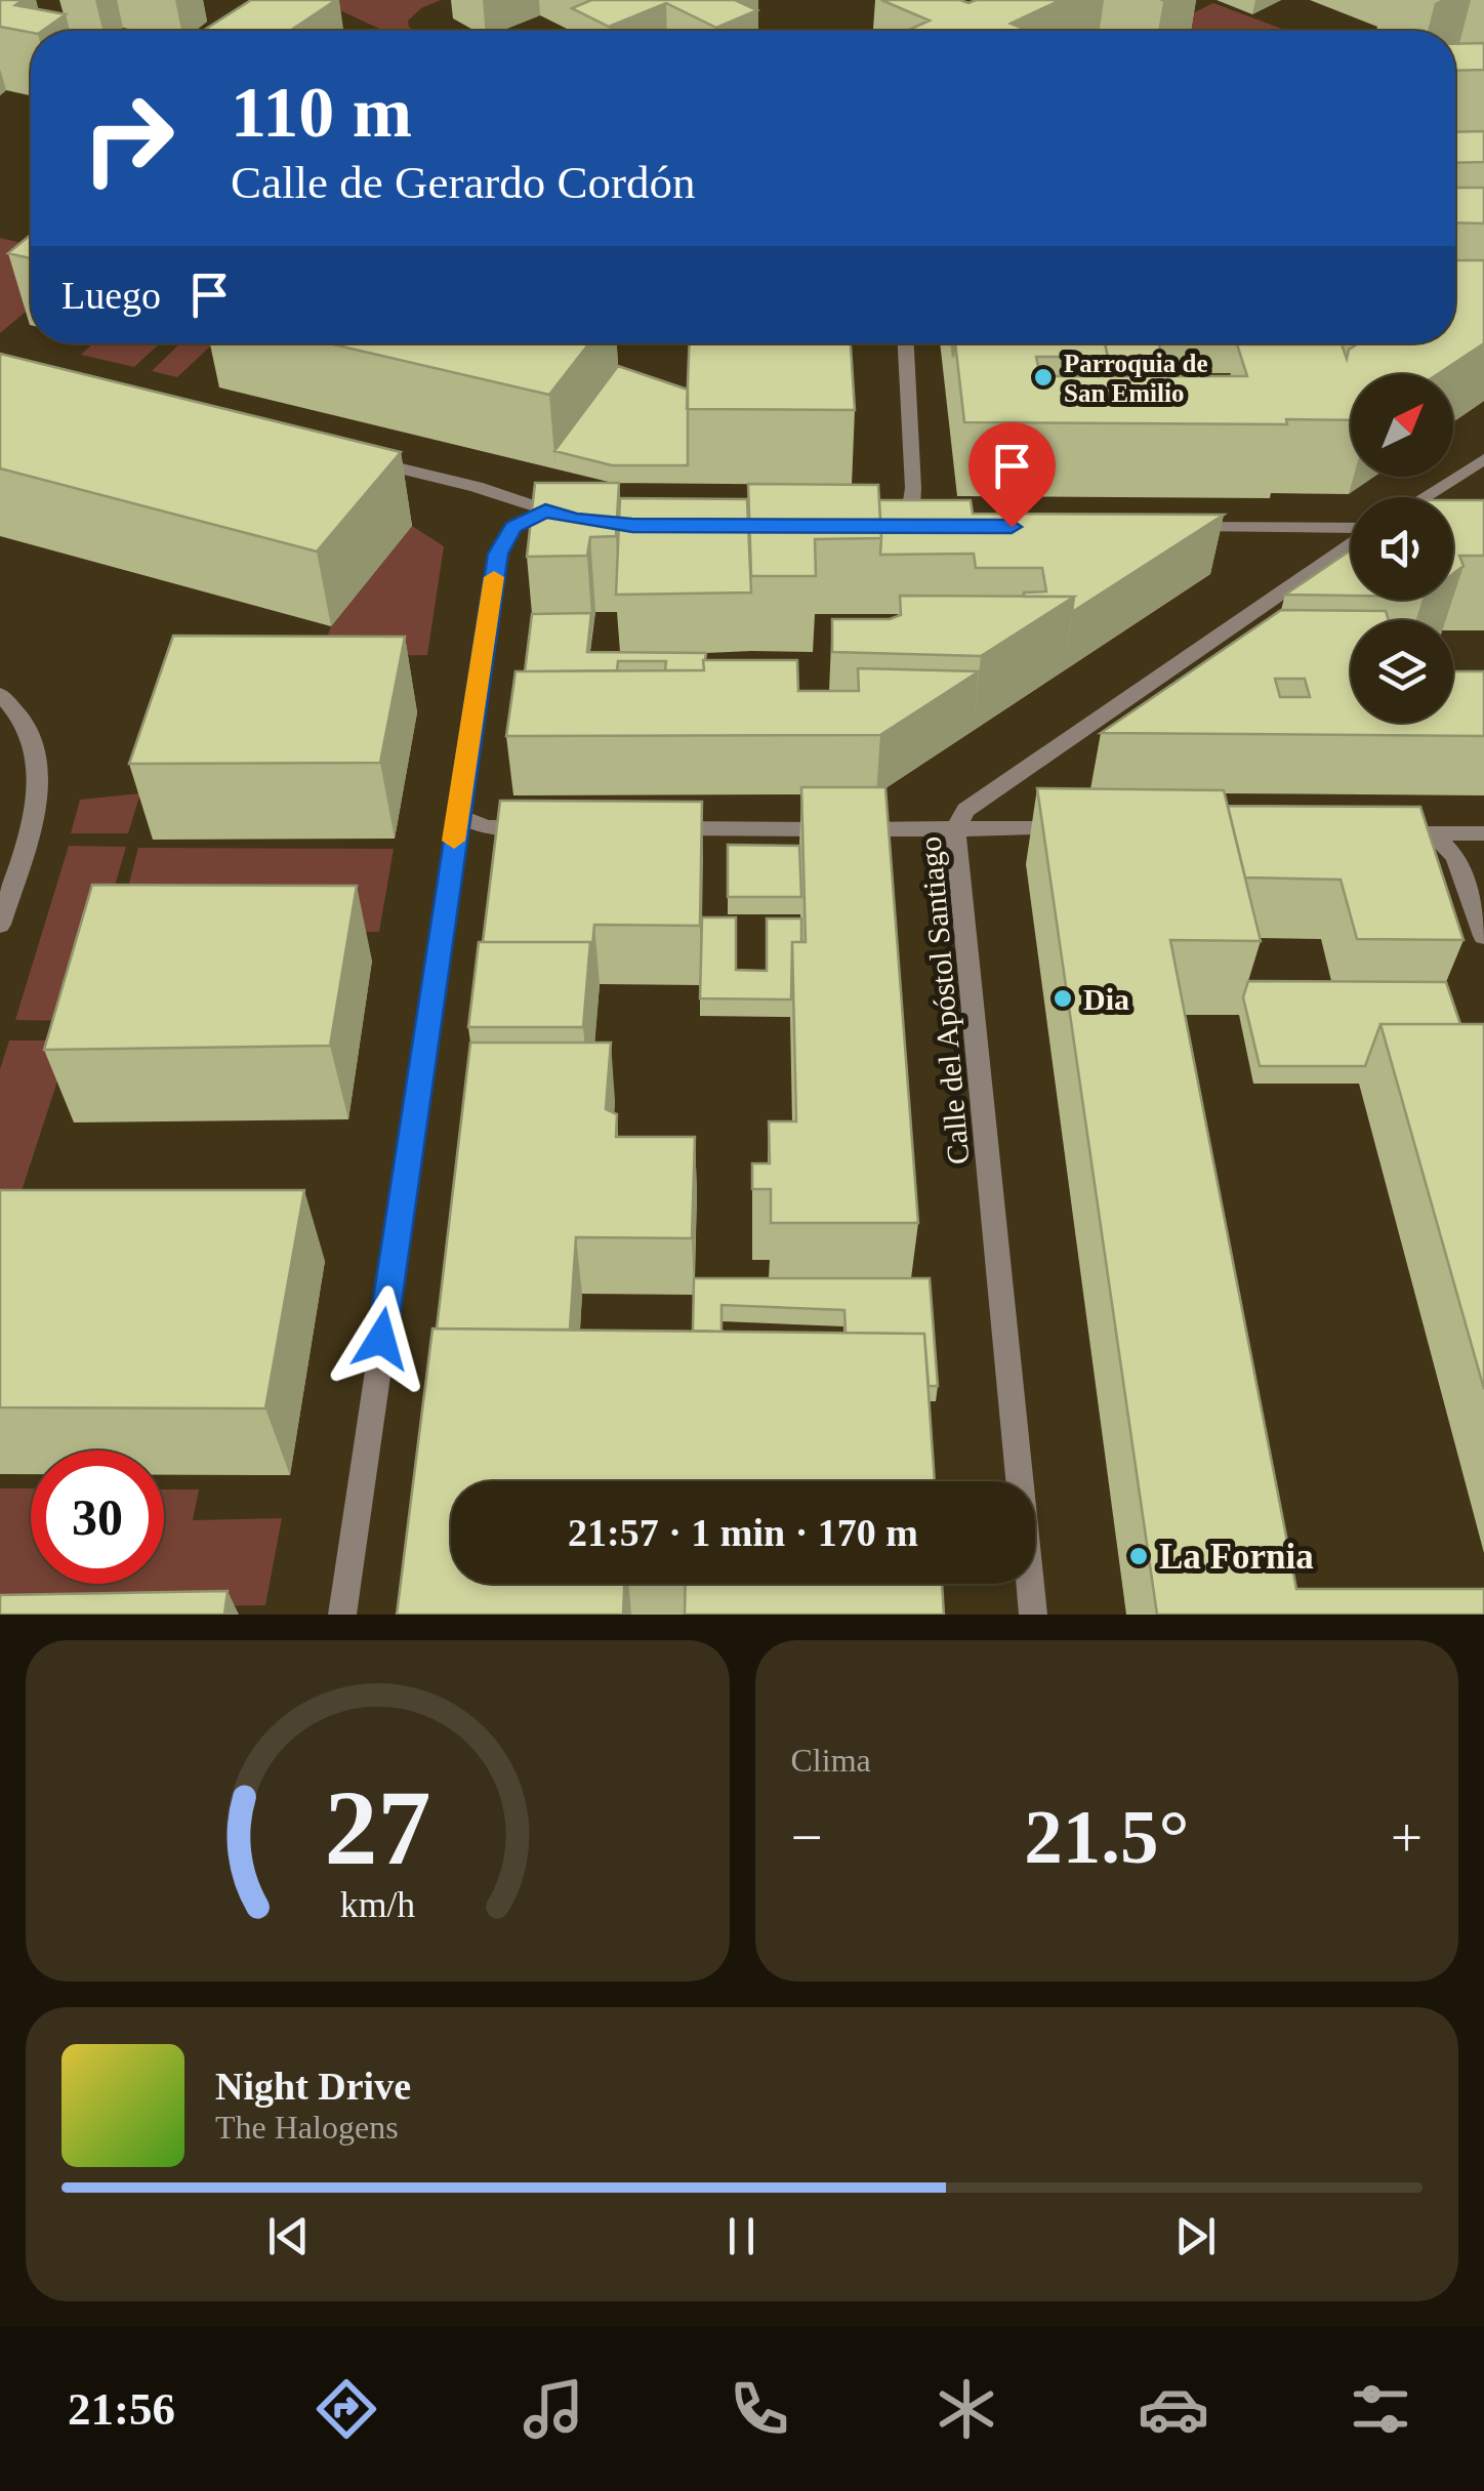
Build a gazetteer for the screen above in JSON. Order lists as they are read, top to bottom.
{
  "streets": {
    "street": ["Calle del Apóstol Santiago"]
  },
  "places": ["Parroquia de San Emilio", "Dia", "La Fornia"],
  "north": "top right",
  "page": {
    "turn": ["110 m", "Calle de Gerardo Cordón"],
    "then": "Luego",
    "limit": "30",
    "trip": "21:57 · 1 min · 170 m",
    "tile": "Clima",
    "heat": ["−", "21.5°", "+"],
    "song": ["Night Drive", "The Halogens"],
    "tabs": "21:56",
    "gauge": ["27", "km/h"]
  }
}
